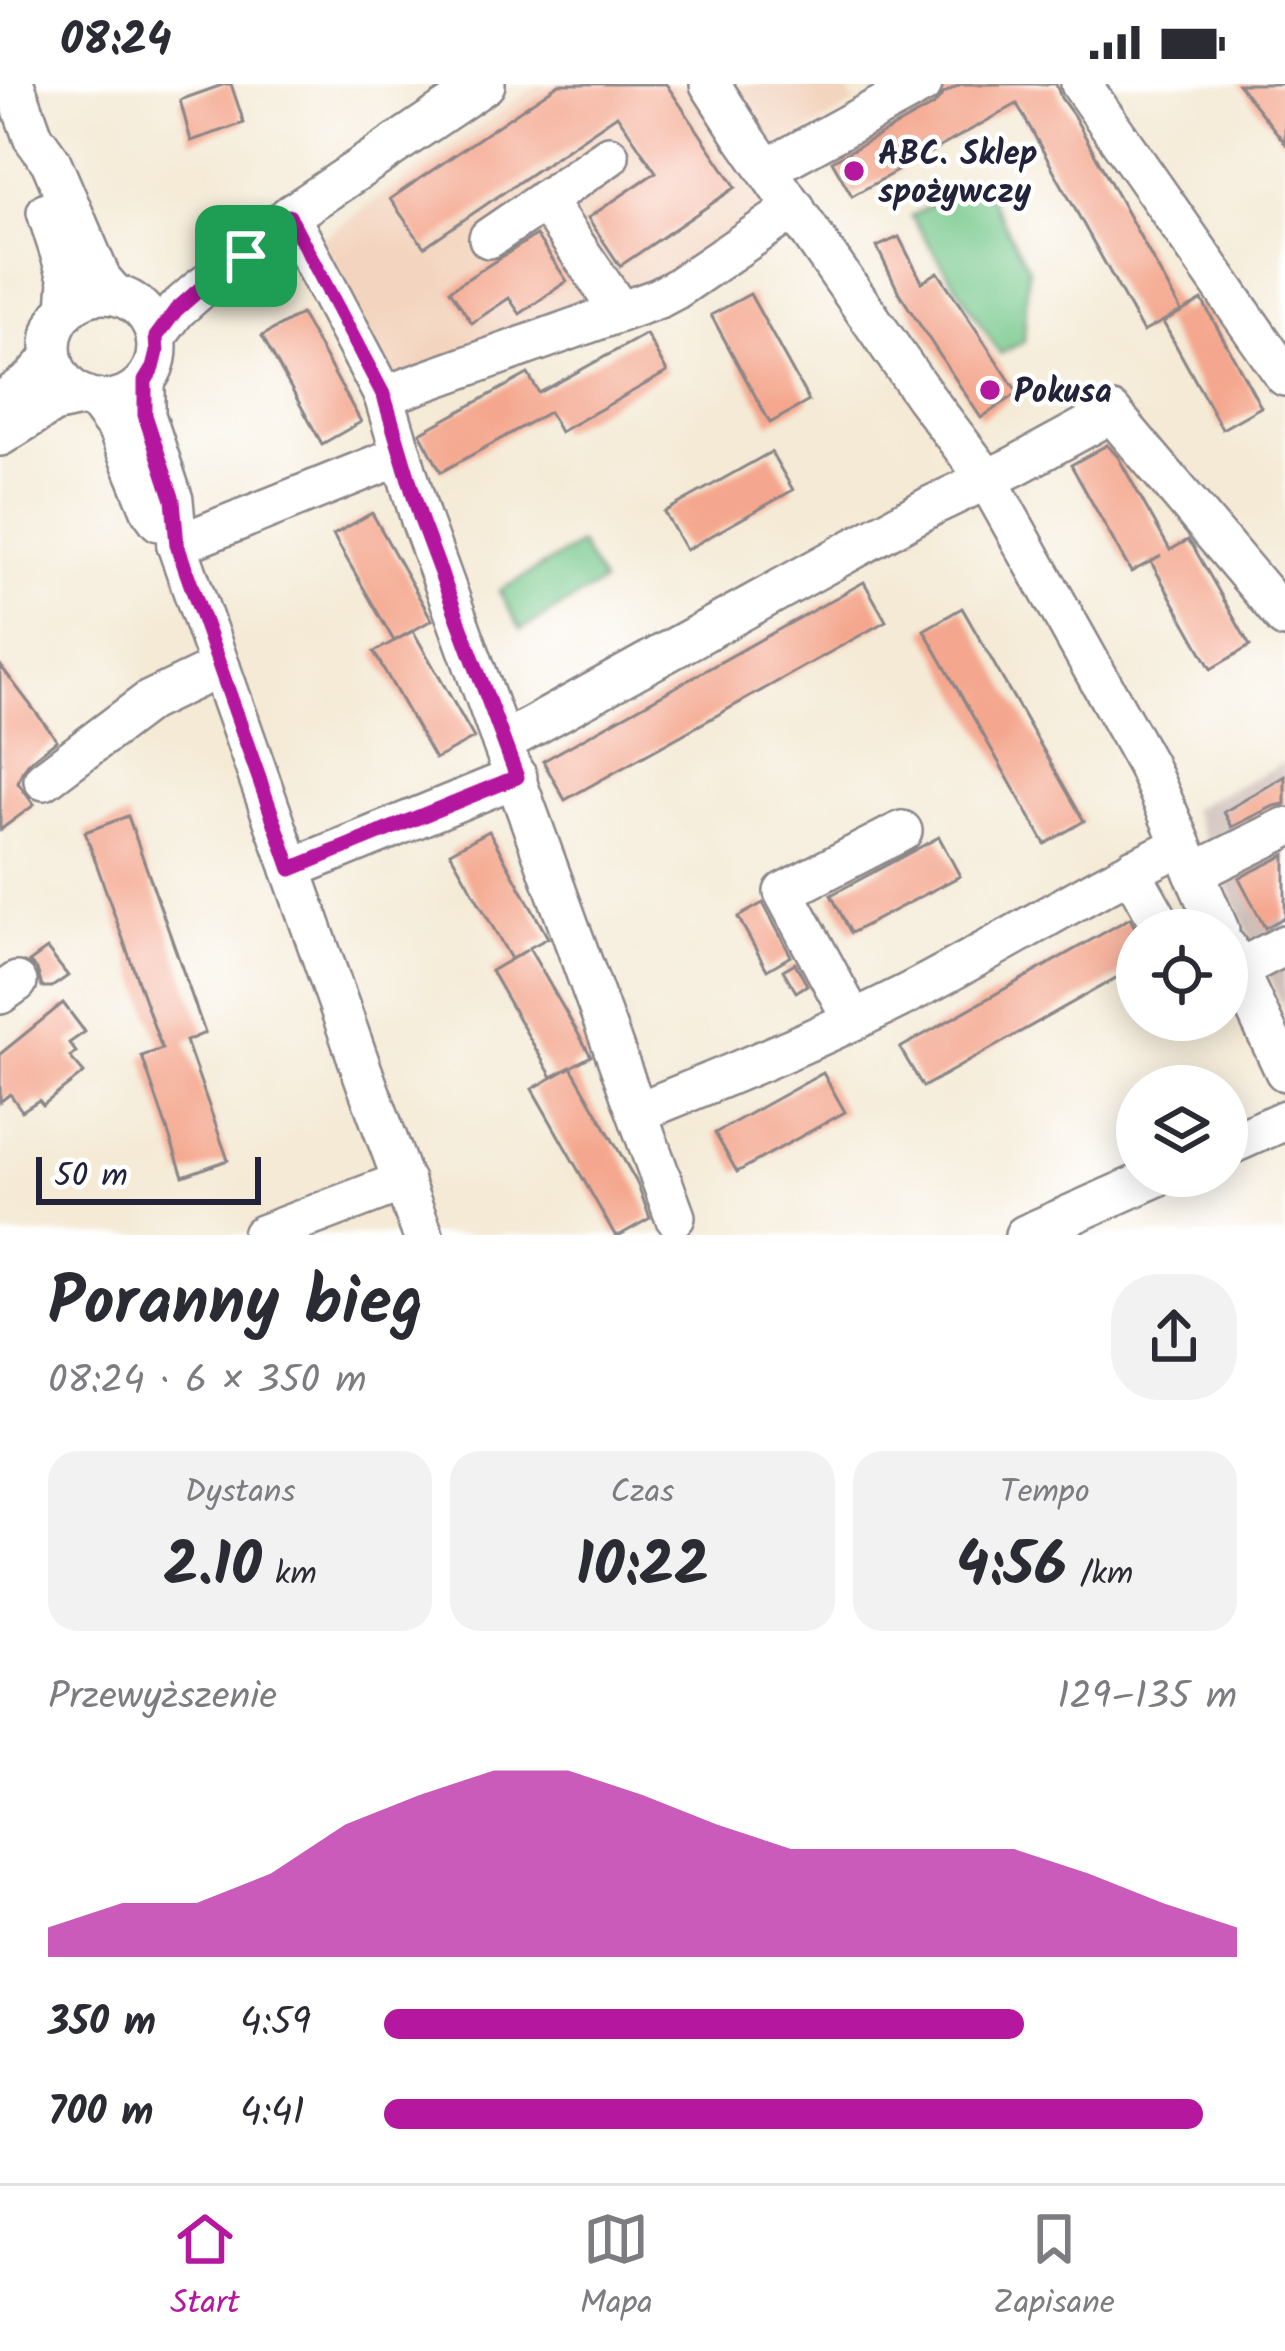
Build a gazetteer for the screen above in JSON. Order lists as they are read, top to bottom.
{
  "places": ["ABC. Sklep spożywczy", "Pokusa"],
  "scale_bar": "50 m",
  "page": {
    "status": "08:24",
    "scale": "50 m",
    "heading": ["Poranny bieg", "08:24 · 6 × 350 m"],
    "stats": [
      ["Dystans", "2.10 km"],
      ["Czas", "10:22"],
      ["Tempo", "4:56 /km"]
    ],
    "chart": ["Przewyższenie", "129–135 m"],
    "list": [
      {
        "name": "350 m",
        "note": "4:59"
      },
      {
        "name": "700 m",
        "note": "4:41"
      }
    ],
    "tabs": ["Start", "Mapa", "Zapisane"]
  }
}
